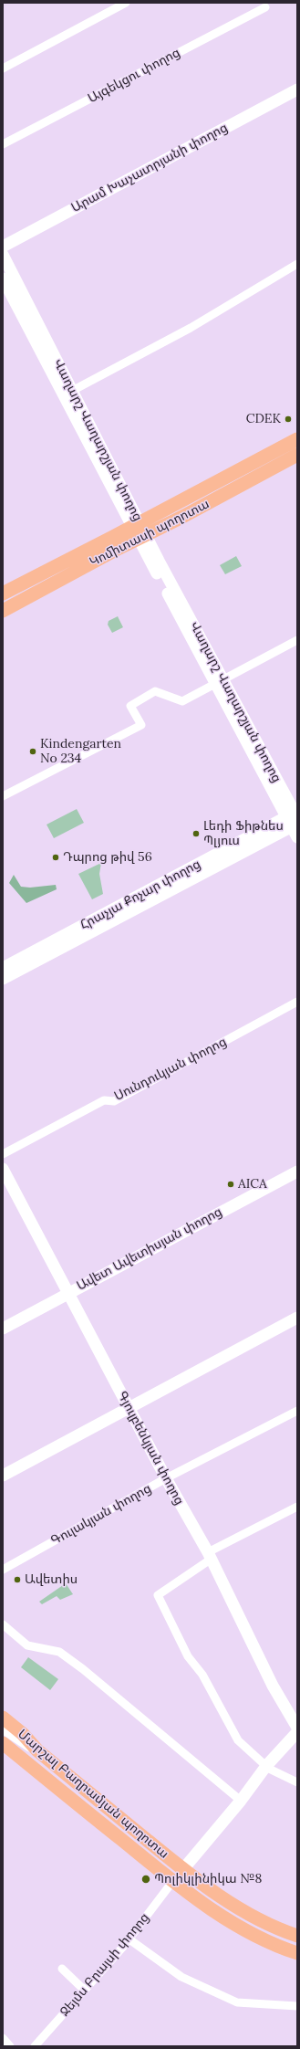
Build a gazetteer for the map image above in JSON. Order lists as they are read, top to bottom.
{
  "streets": {
    "main road": ["Կոմիտասի պողոտա", "Մարշալ Բաղրամյան պողոտա"],
    "street": [
      "Այգեկցու փողոց",
      "Արամ Խաչատրյանի փողոց",
      "Վաղարշ Վաղարշյան փողոց",
      "Հրաչյա Քոչար փողոց",
      "Սունդուկյան փողոց",
      "Ավետ Ավետիսյան փողոց",
      "Գյուլբենկյան փողոց",
      "Գուլակյան փողոց",
      "Ջեյմս Բրայսի փողոց"
    ]
  },
  "crossings": [
    ["Վաղարշ Վաղարշյան փողոց", "Կոմիտասի պողոտա"],
    ["Վաղարշ Վաղարշյան փողոց", "Հրաչյա Քոչար փողոց"],
    ["Ավետ Ավետիսյան փողոց", "Գյուլբենկյան փողոց"],
    ["Գյուլբենկյան փողոց", "Գուլակյան փողոց"],
    ["Մարշալ Բաղրամյան պողոտա", "Ջեյմս Բրայսի փողոց"]
  ],
  "places": [
    "CDEK",
    "Kindengarten No 234",
    "Լեդի Ֆիթնես Պլյուս",
    "Դպրոց թիվ 56",
    "AICA",
    "Ավետիս",
    "Պոլիկլինիկա №8"
  ]
}
